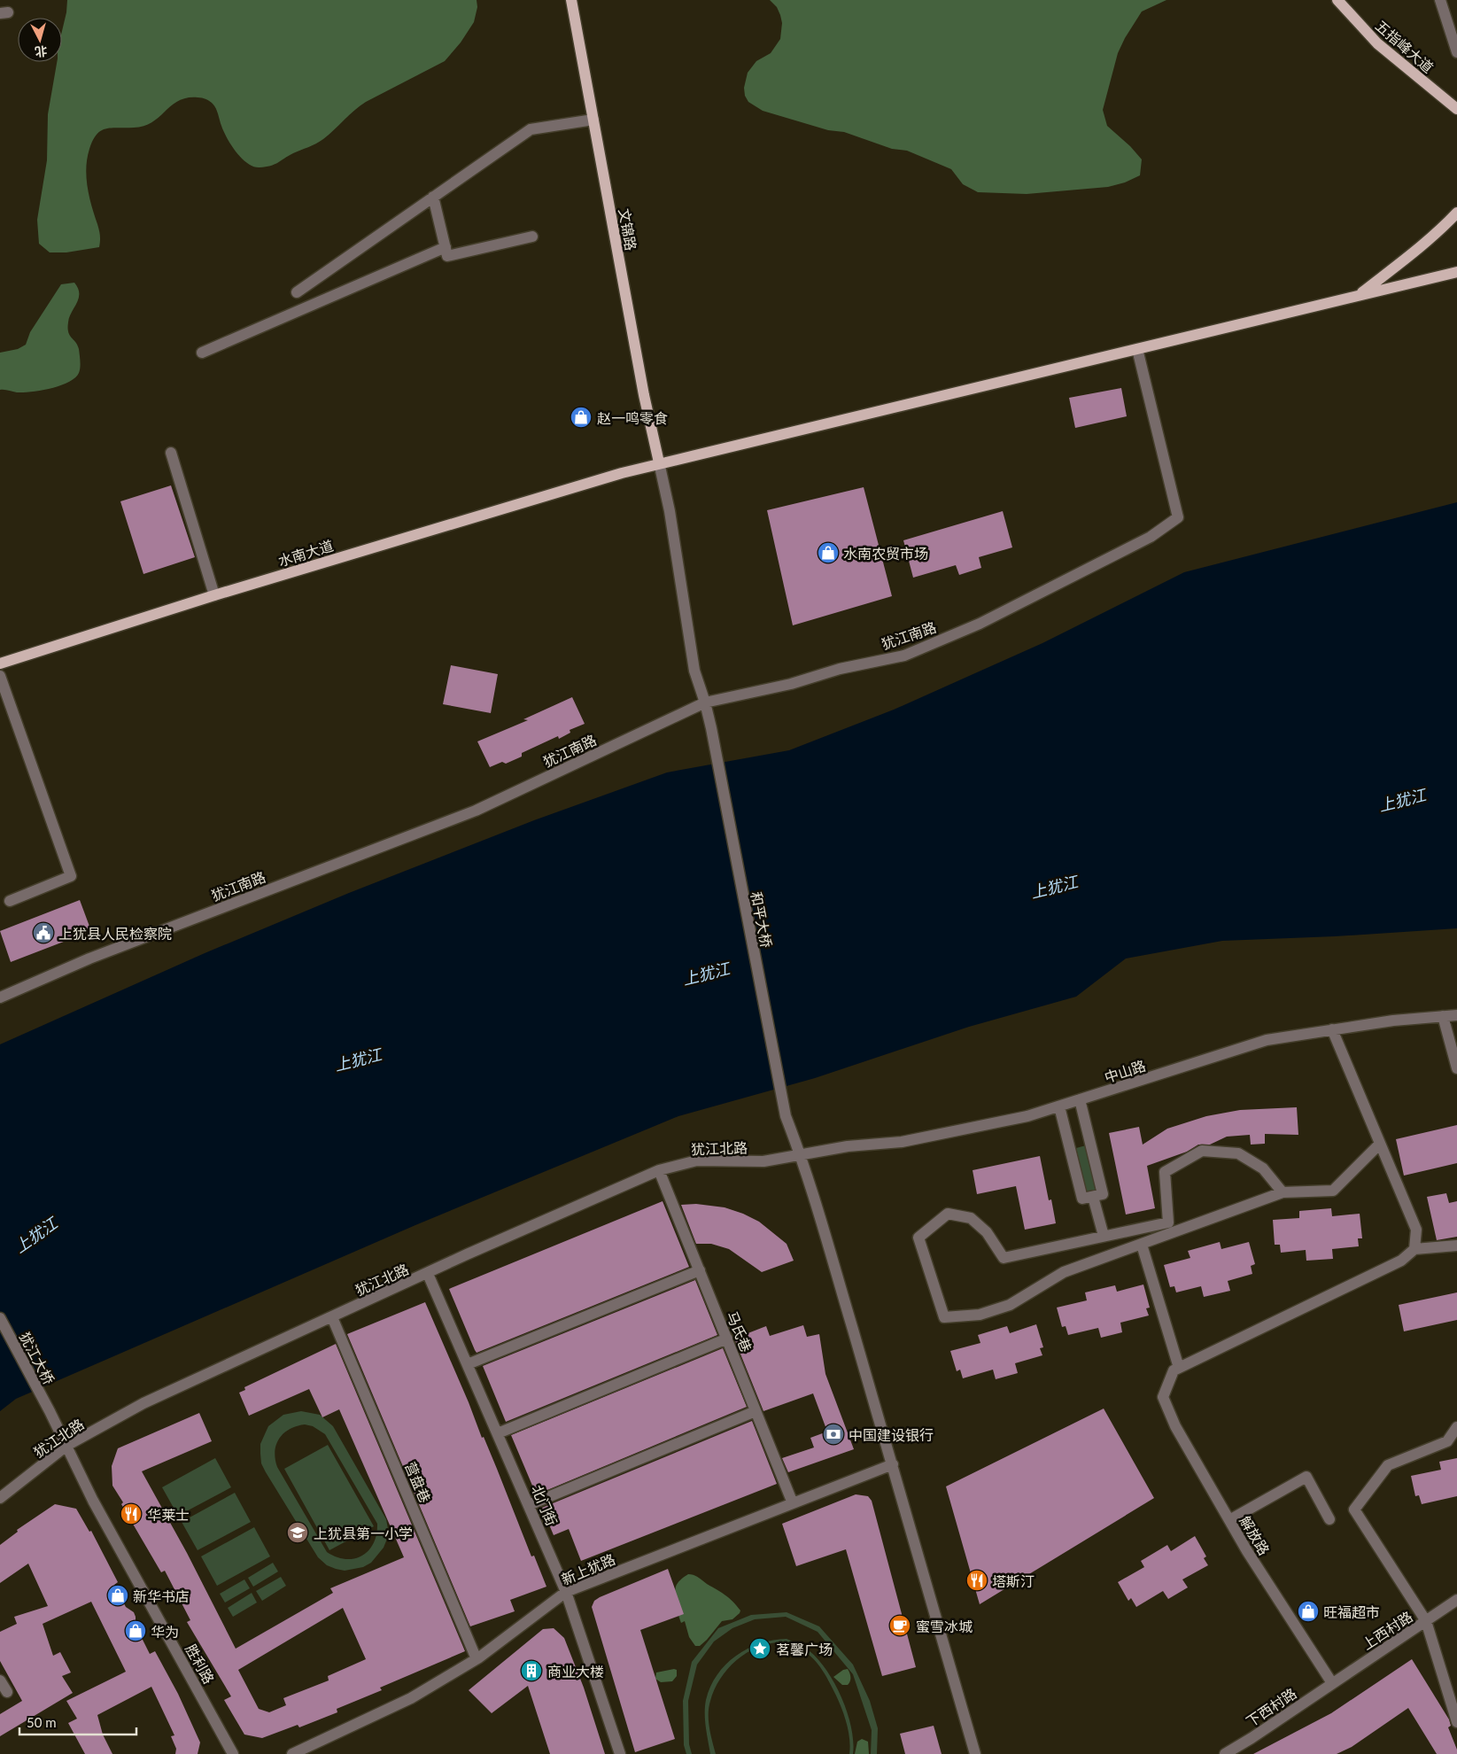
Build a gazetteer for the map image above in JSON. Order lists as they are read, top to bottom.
{
  "streets": {
    "main road": ["五指峰大道", "文锦路", "水南大道"],
    "street": [
      "犹江南路",
      "和平大桥",
      "中山路",
      "犹江北路",
      "马氏巷",
      "犹江大桥",
      "营盘巷",
      "北门街",
      "解放路",
      "新上犹路",
      "上西村路",
      "胜利路",
      "下西村路"
    ]
  },
  "crossings": [
    ["文锦路", "水南大道"],
    ["文锦路", "和平大桥"],
    ["水南大道", "犹江南路"],
    ["水南大道", "和平大桥"],
    ["犹江南路", "和平大桥"],
    ["和平大桥", "中山路"],
    ["和平大桥", "犹江北路"],
    ["和平大桥", "新上犹路"],
    ["中山路", "犹江北路"],
    ["犹江北路", "马氏巷"],
    ["犹江北路", "犹江大桥"],
    ["犹江北路", "营盘巷"],
    ["犹江北路", "北门街"],
    ["犹江北路", "胜利路"],
    ["马氏巷", "新上犹路"],
    ["犹江大桥", "胜利路"],
    ["营盘巷", "新上犹路"],
    ["北门街", "新上犹路"],
    ["解放路", "上西村路"],
    ["解放路", "下西村路"],
    ["上西村路", "下西村路"]
  ],
  "water": ["上犹江"],
  "places": {
    "shop": [
      "赵一鸣零食",
      "水南农贸市场",
      "新华书店",
      "旺福超市",
      "华为"
    ],
    "public building": ["上犹县人民检察院"],
    "bank": ["中国建设银行"],
    "restaurant": ["华莱士", "塔斯汀"],
    "school or university": ["上犹县第一小学"],
    "cafe": ["蜜雪冰城"],
    "place": ["茗馨广场"],
    "building": ["商业大楼"]
  },
  "scale_bar": "50 m",
  "north": "bottom"
}
